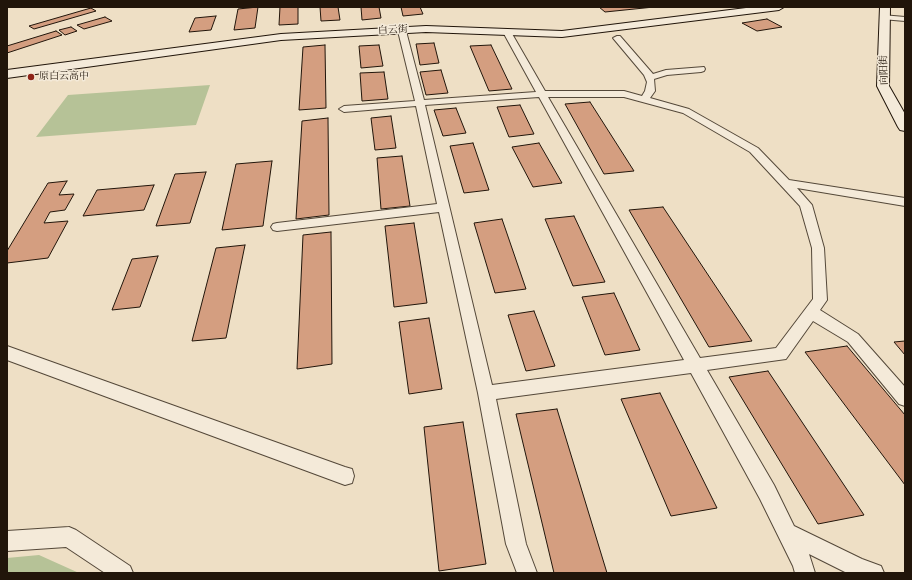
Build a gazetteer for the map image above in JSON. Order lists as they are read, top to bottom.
{
  "streets": {
    "main road": ["白云街", "向阳街"]
  },
  "places": ["原白云高中"]
}
